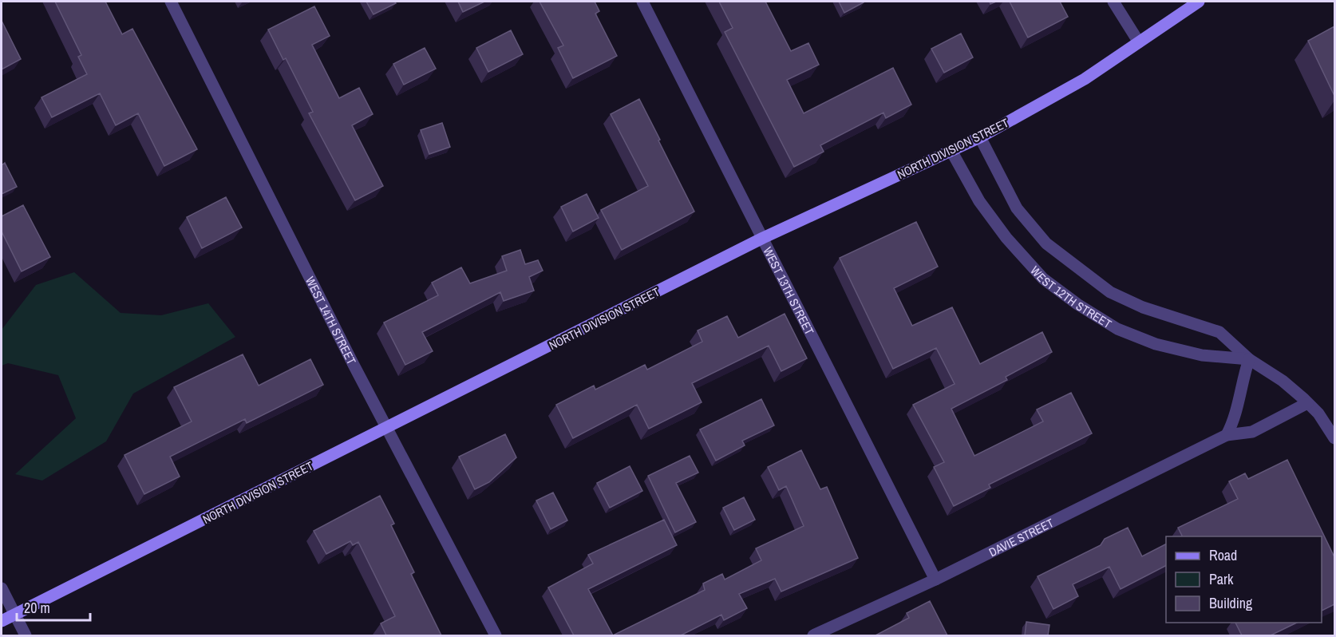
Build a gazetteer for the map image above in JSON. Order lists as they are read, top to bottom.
{
  "streets": {
    "main road": ["NORTH DIVISION STREET"],
    "street": [
      "WEST 13TH STREET",
      "WEST 12TH STREET",
      "WEST 14TH STREET",
      "DAVIE STREET"
    ]
  },
  "crossings": [
    ["NORTH DIVISION STREET", "WEST 13TH STREET"],
    ["NORTH DIVISION STREET", "WEST 12TH STREET"],
    ["NORTH DIVISION STREET", "WEST 14TH STREET"],
    ["WEST 13TH STREET", "DAVIE STREET"],
    ["WEST 12TH STREET", "DAVIE STREET"]
  ],
  "legend": ["Road", "Park", "Building"],
  "scale_bar": "20 m"
}
